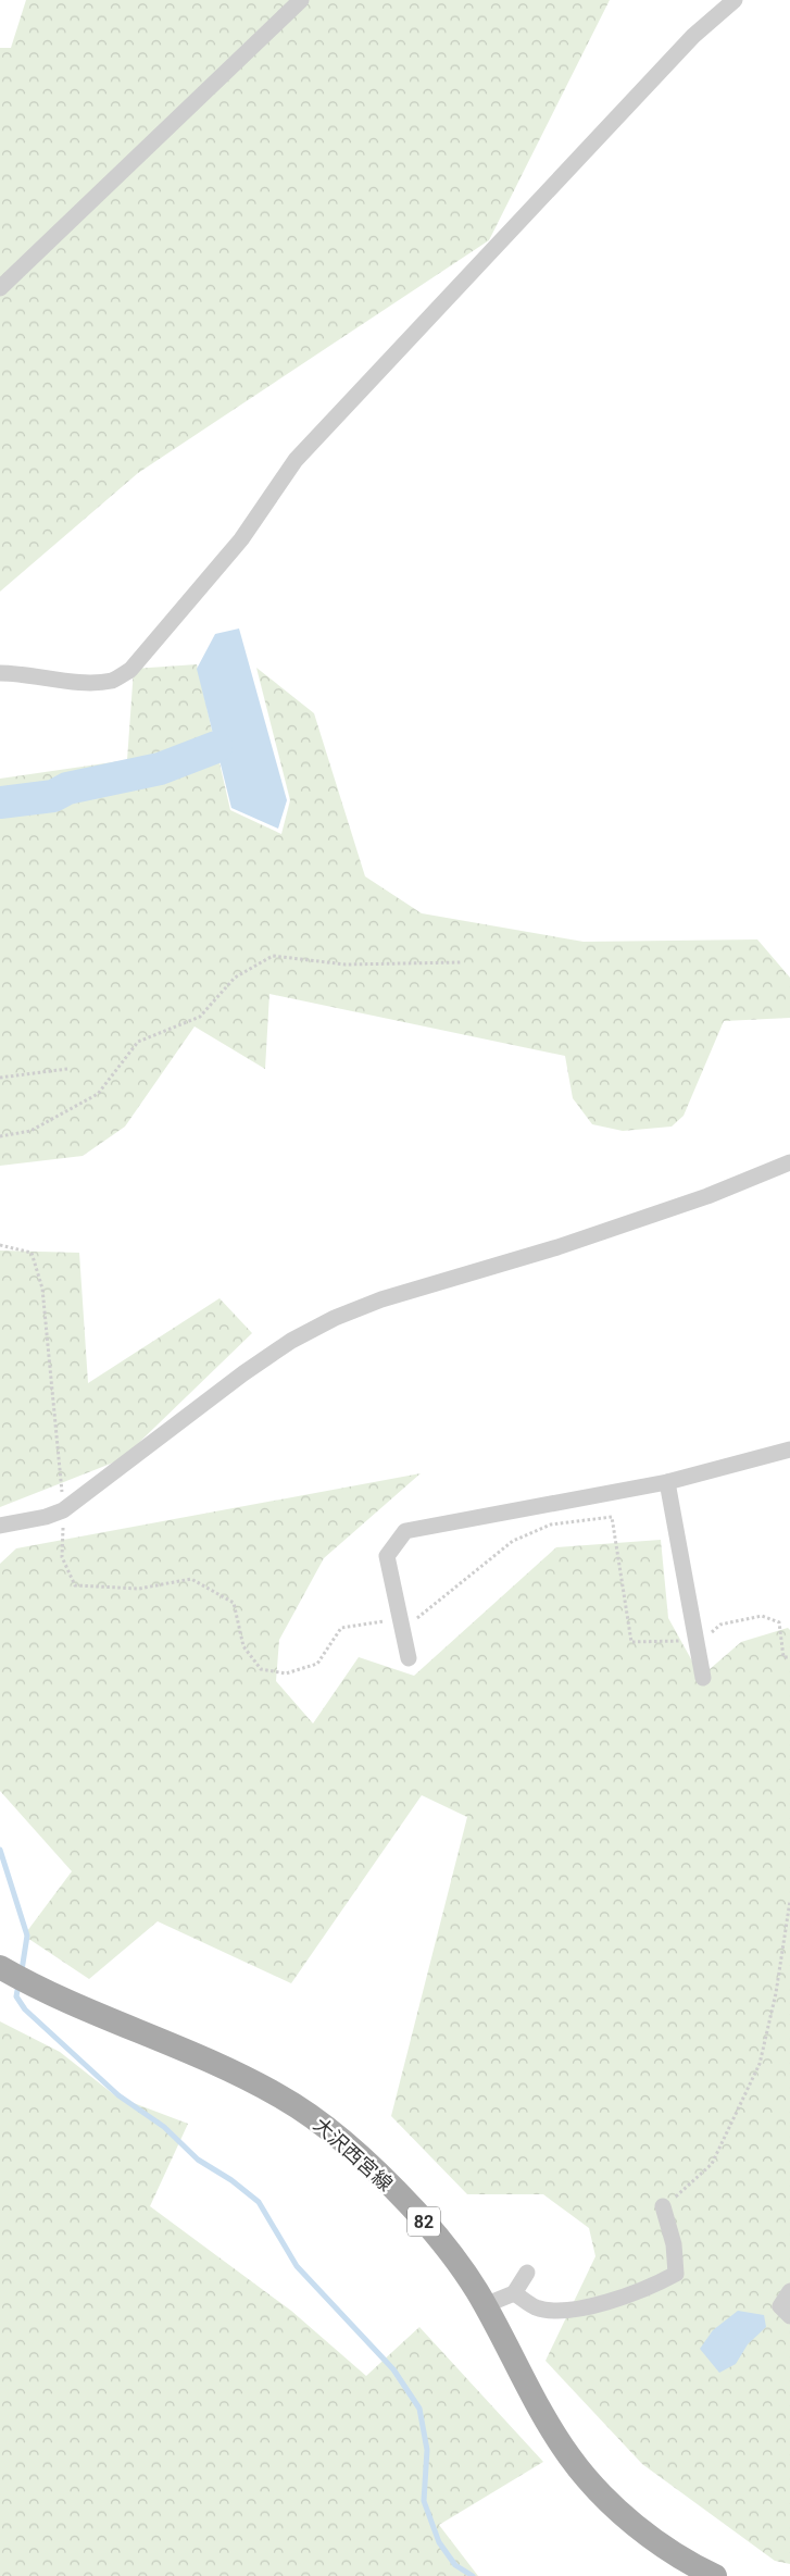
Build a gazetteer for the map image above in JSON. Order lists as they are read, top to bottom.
{
  "streets": {
    "main road": ["大沢西宮線", "82"]
  }
}
